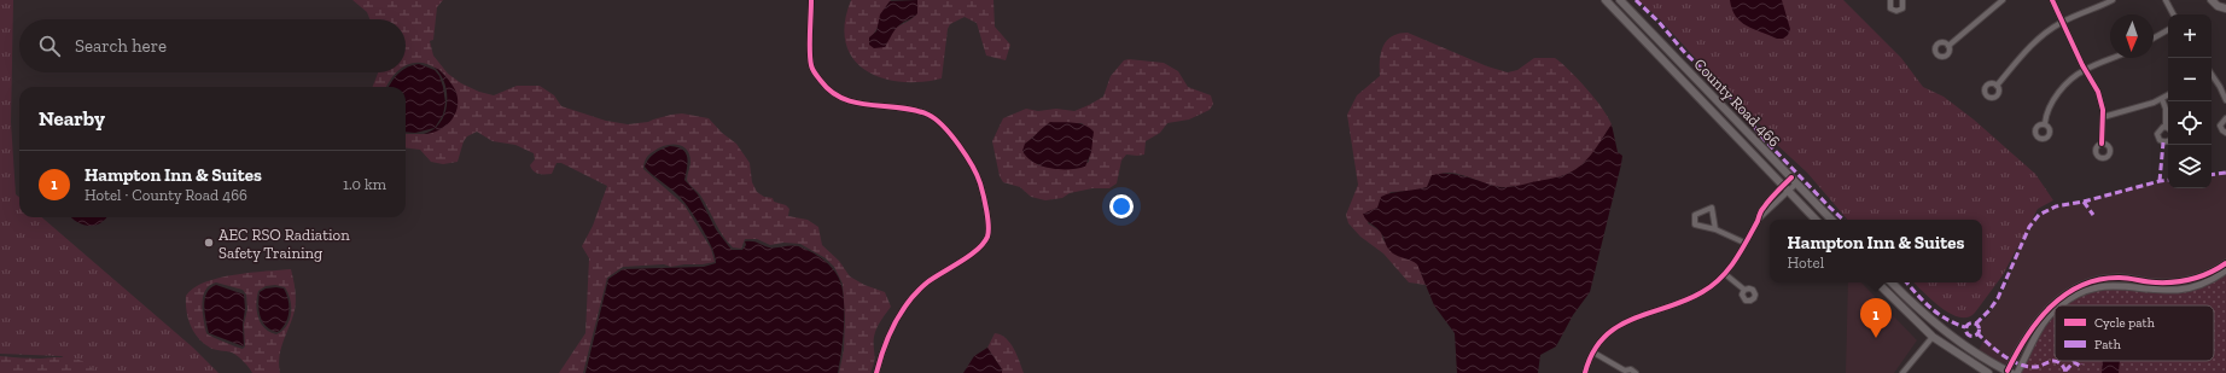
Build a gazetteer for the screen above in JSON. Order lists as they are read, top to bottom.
{
  "streets": {
    "main road": ["County Road 466"]
  },
  "places": ["AEC RSO Radiation Safety Training"],
  "legend": ["Cycle path", "Path"],
  "north": "bottom",
  "page": {
    "map_buttons": ["+", "−"],
    "search": "Search here",
    "heading": "Nearby",
    "list": [
      {
        "mark": "1",
        "name": "Hampton Inn & Suites",
        "note": "Hotel · County Road 466",
        "value": "1.0 km"
      }
    ],
    "popup": ["Hampton Inn & Suites", "Hotel"],
    "pins": "1"
  }
}
